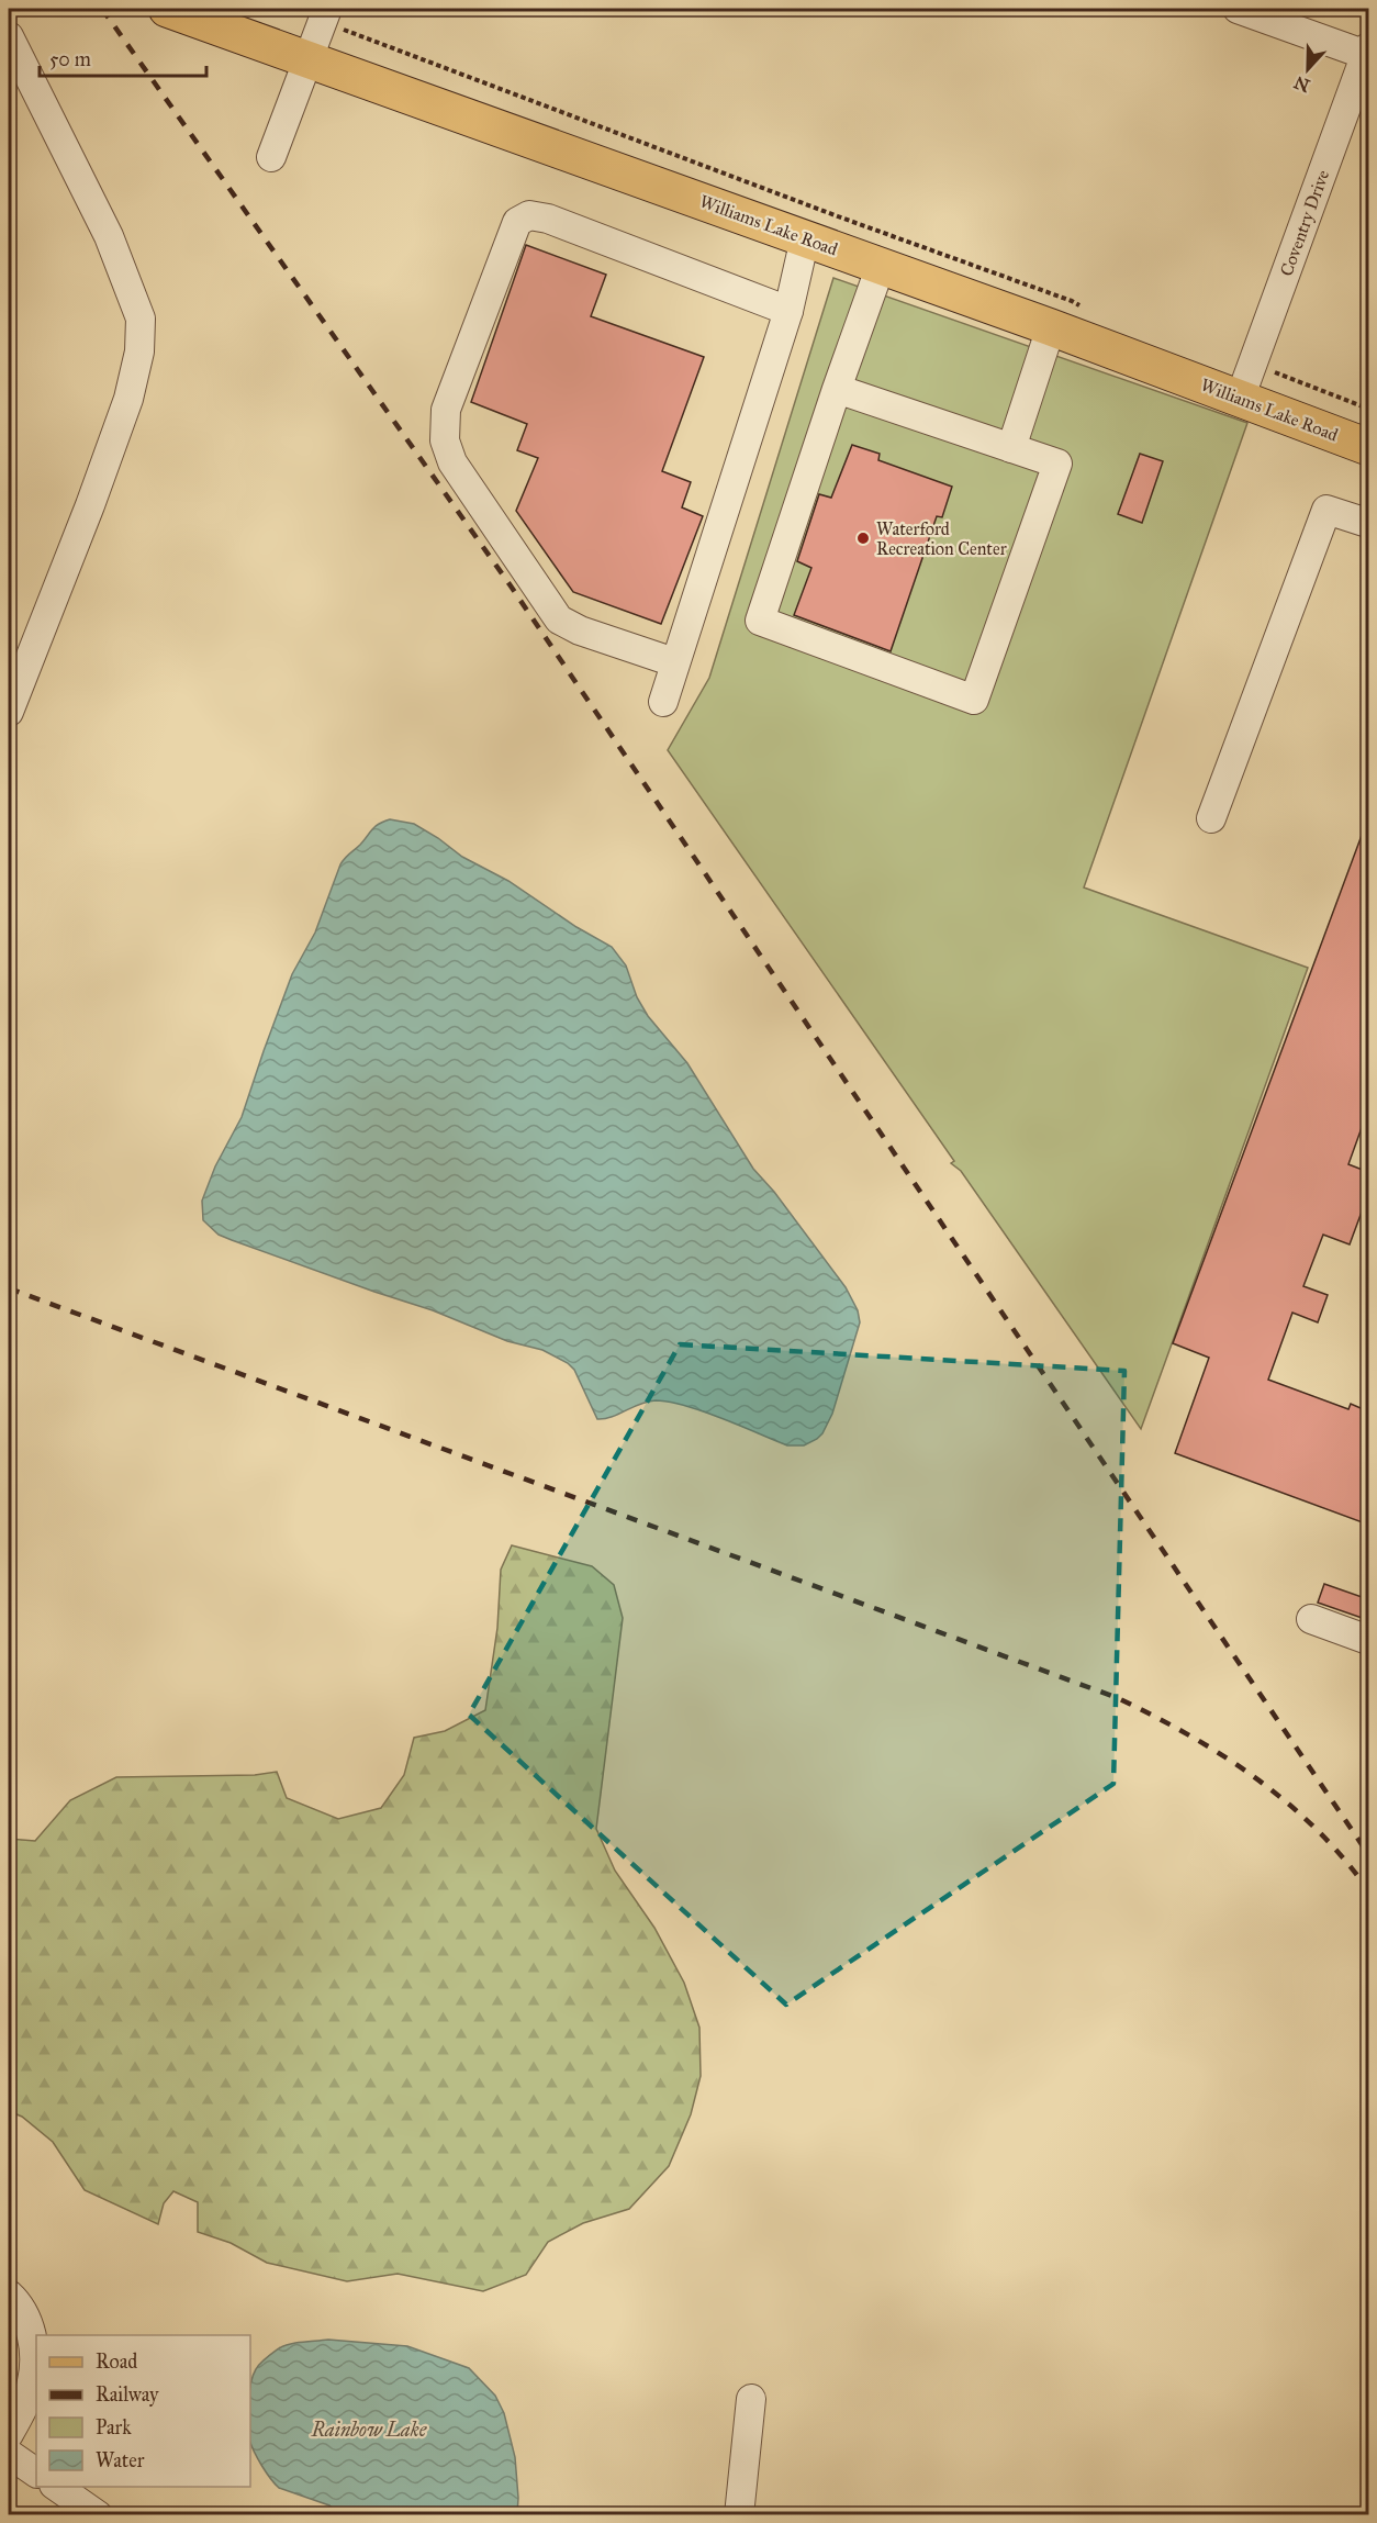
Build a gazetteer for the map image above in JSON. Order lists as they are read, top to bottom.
{
  "streets": {
    "main road": ["Williams Lake Road"],
    "street": ["Coventry Drive"]
  },
  "crossings": [
    ["Coventry Drive", "Williams Lake Road"]
  ],
  "water": ["Rainbow Lake"],
  "places": ["Waterford Recreation Center"],
  "legend": [
    "Road",
    "Railway",
    "Park",
    "Water"
  ],
  "scale_bar": "50 m",
  "north": "bottom"
}
